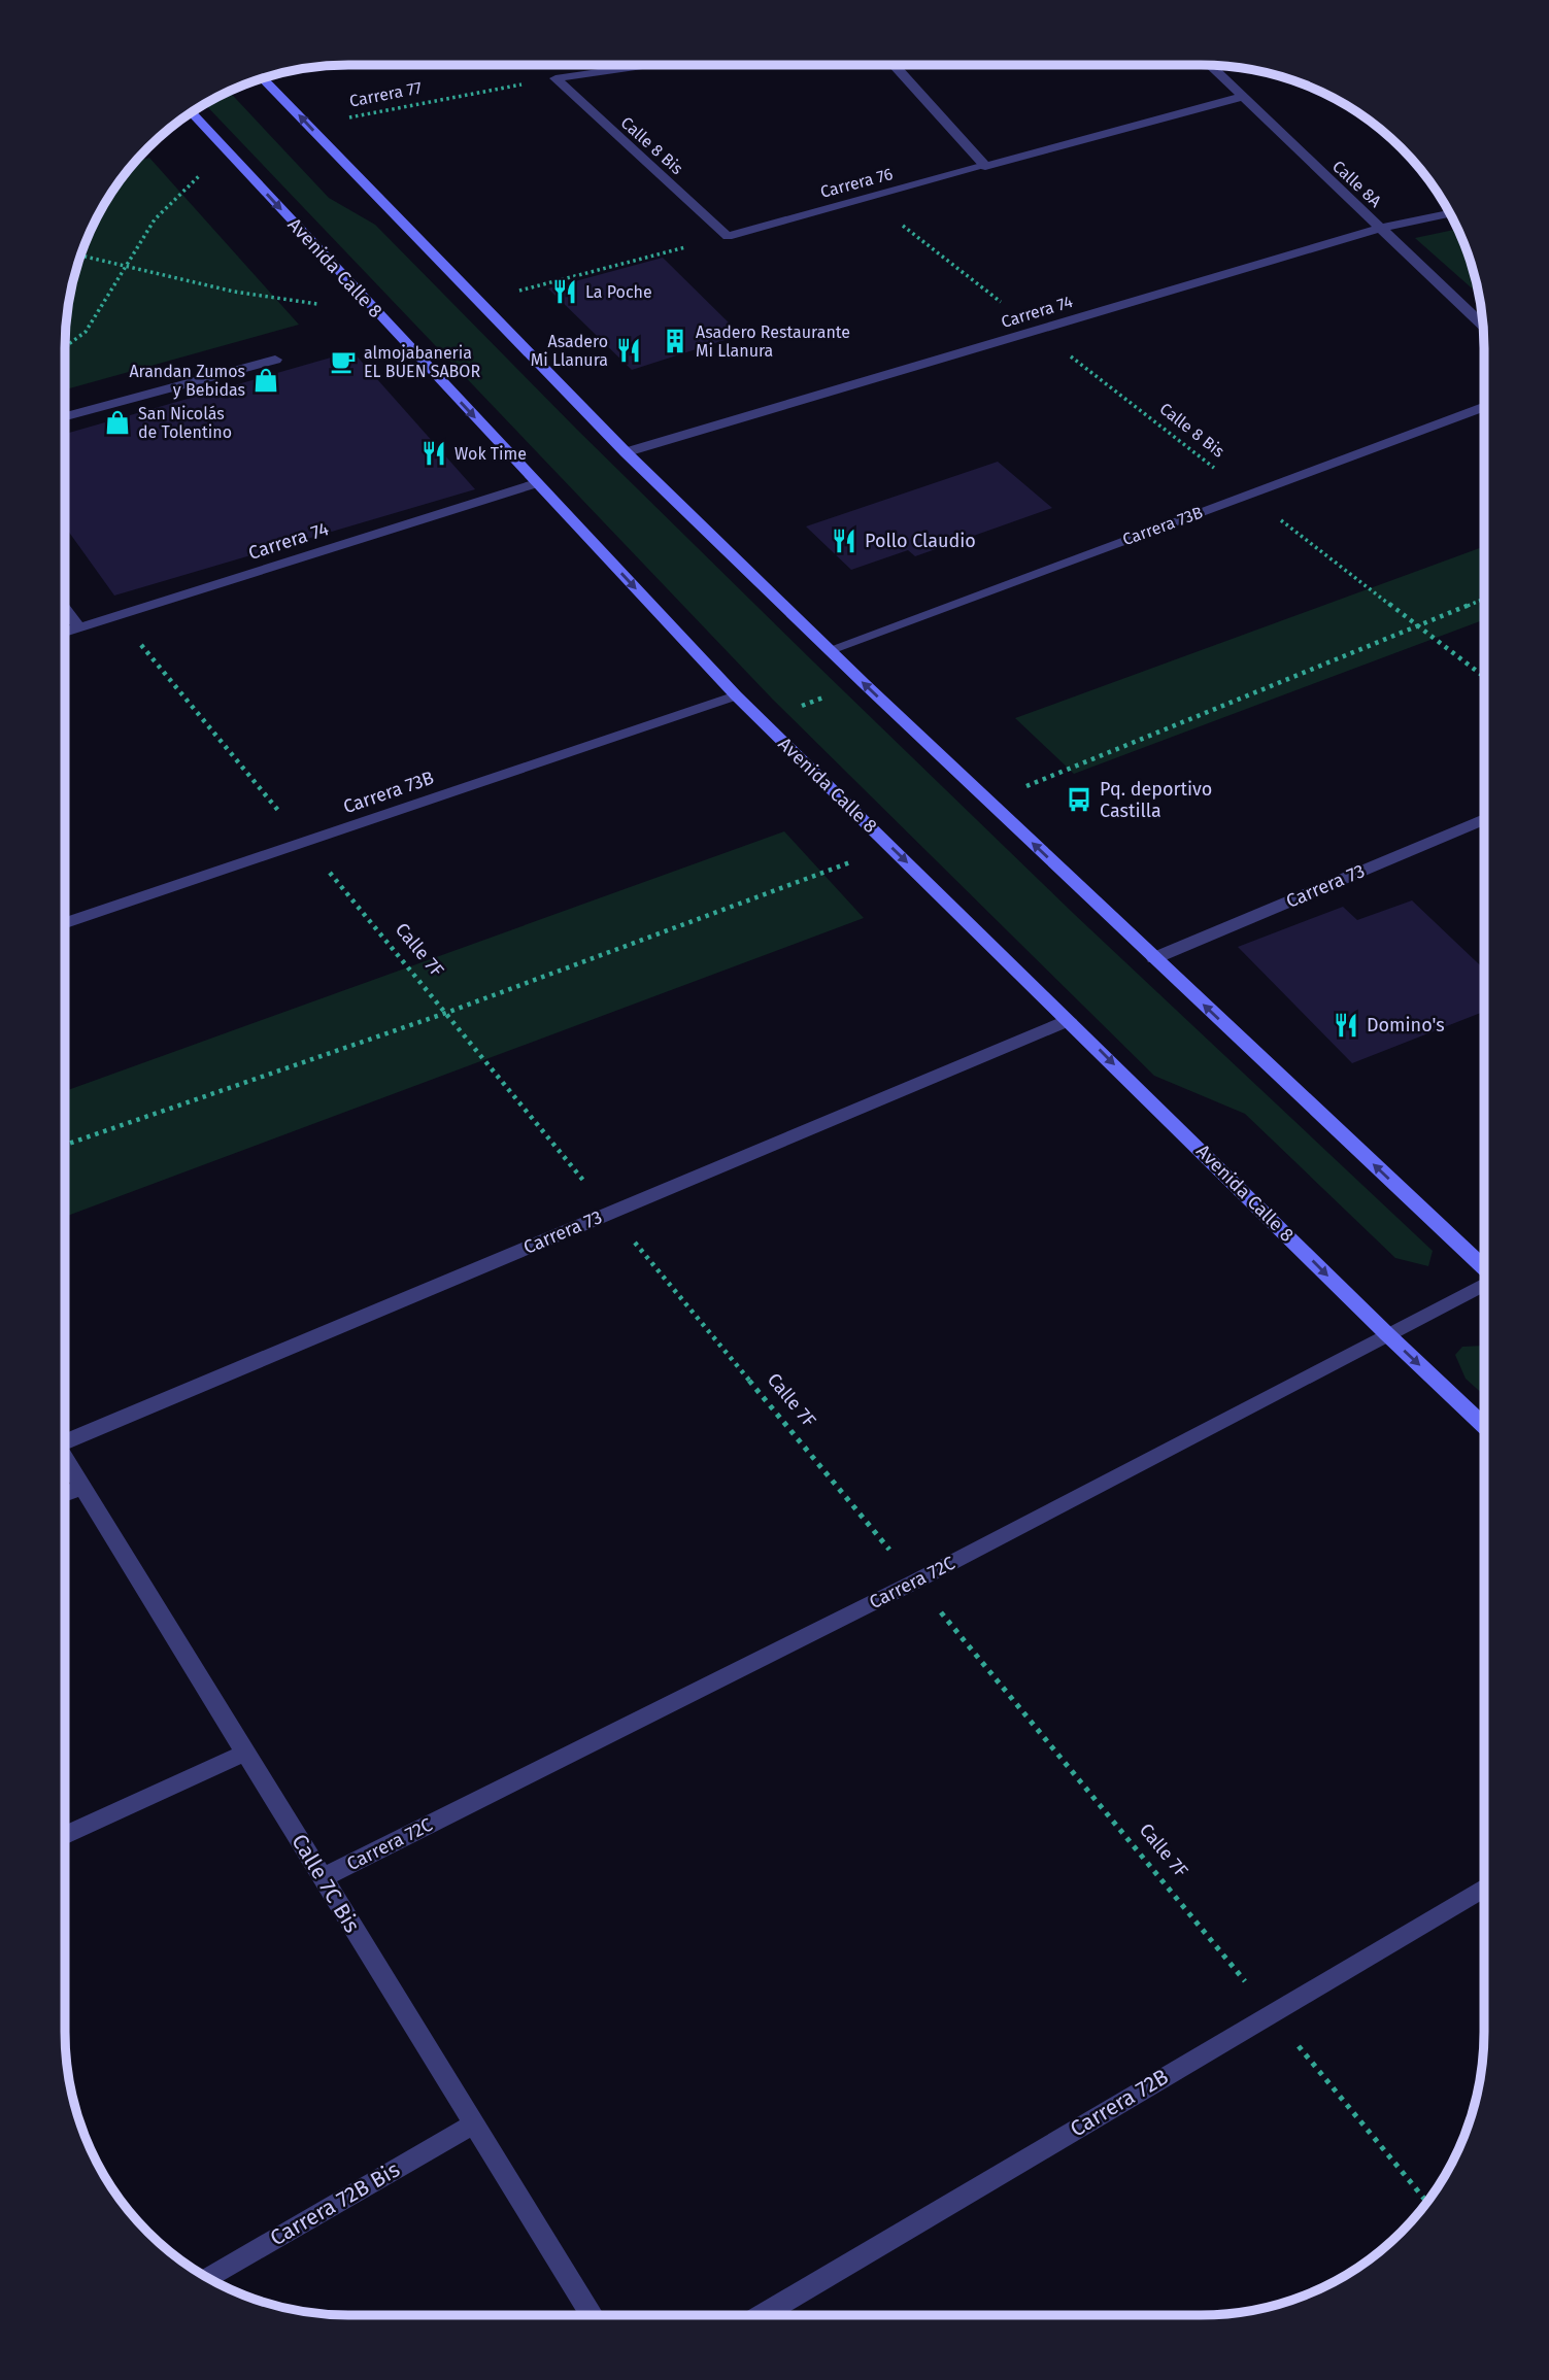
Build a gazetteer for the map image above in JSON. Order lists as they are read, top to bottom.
{
  "streets": {
    "street": [
      "Calle 8 Bis",
      "Carrera 76",
      "Calle 8A",
      "Avenida Calle 8",
      "Carrera 74",
      "Carrera 73B",
      "Carrera 73",
      "Carrera 72C",
      "Calle 7C Bis",
      "Carrera 72B",
      "Carrera 72B Bis"
    ],
    "path": ["Carrera 77", "Calle 7F"]
  },
  "crossings": [
    ["Carrera 77", "Calle 8 Bis"],
    ["Calle 8 Bis", "Carrera 76"],
    ["Calle 8 Bis", "Carrera 74"],
    ["Calle 8 Bis", "Carrera 73B"],
    ["Carrera 76", "Calle 8A"],
    ["Calle 8A", "Carrera 74"],
    ["Avenida Calle 8", "Carrera 74"],
    ["Avenida Calle 8", "Carrera 73B"],
    ["Avenida Calle 8", "Carrera 73"],
    ["Avenida Calle 8", "Carrera 72C"],
    ["Carrera 74", "Calle 7F"],
    ["Carrera 73B", "Calle 7F"],
    ["Carrera 73", "Calle 7F"],
    ["Calle 7F", "Carrera 72C"],
    ["Calle 7F", "Carrera 72B"],
    ["Carrera 72C", "Calle 7C Bis"],
    ["Calle 7C Bis", "Carrera 72B Bis"]
  ],
  "places": {
    "restaurant": [
      "La Poche",
      "Asadero Mi Llanura",
      "Wok Time",
      "Pollo Claudio",
      "Domino's"
    ],
    "building": ["Asadero Restaurante Mi Llanura"],
    "cafe": ["almojabaneria EL BUEN SABOR"],
    "shop": ["Arandan Zumos y Bebidas", "San Nicolás de Tolentino"],
    "bus stop": ["Pq. deportivo Castilla"]
  }
}
